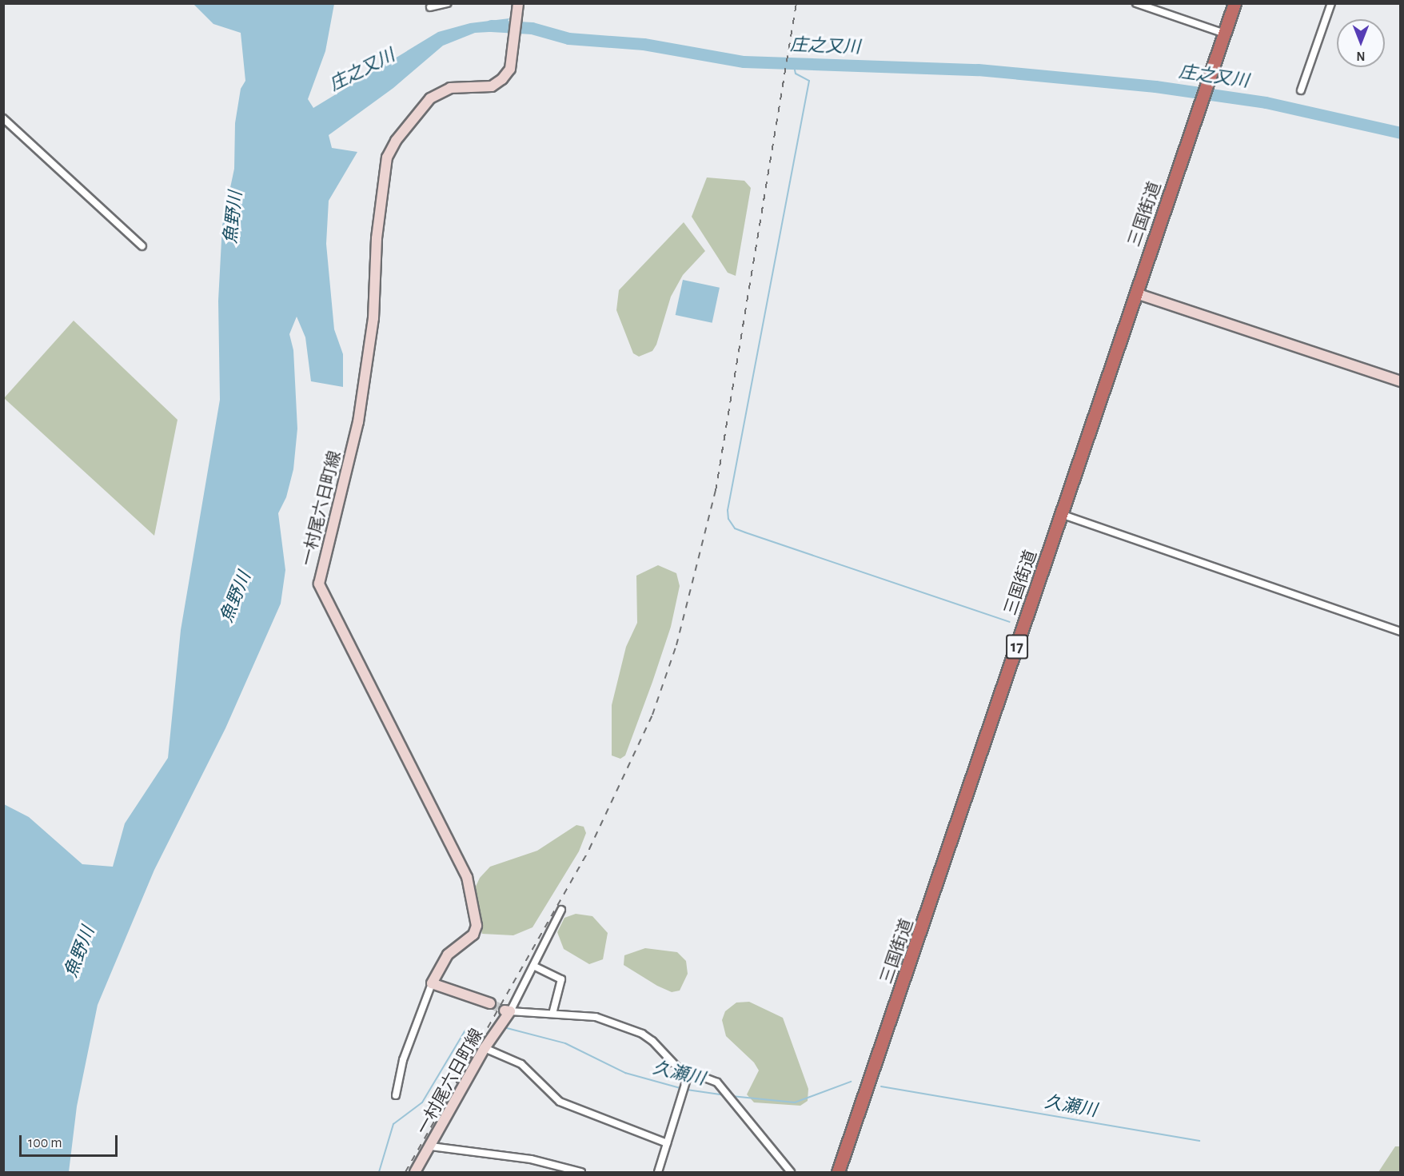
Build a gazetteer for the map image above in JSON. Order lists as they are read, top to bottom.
{
  "streets": {
    "highway": ["三国街道", "17"],
    "main road": ["一村尾六日町線"]
  },
  "water": ["庄之又川", "魚野川", "久瀬川"],
  "scale_bar": "100 m",
  "north": "bottom"
}
